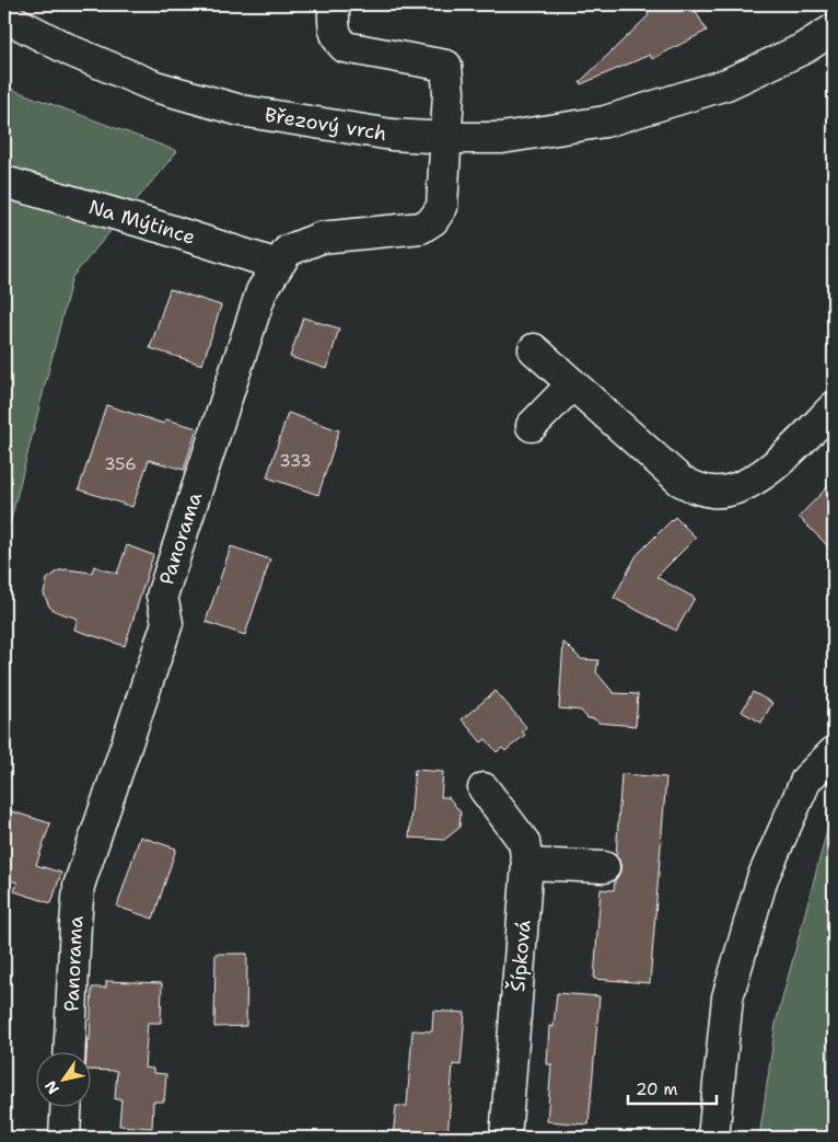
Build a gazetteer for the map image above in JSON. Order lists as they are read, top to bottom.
{
  "streets": {
    "street": [
      "Březový vrch",
      "Na Mýtince",
      "Panorama",
      "Šípková"
    ]
  },
  "crossings": [
    ["Březový vrch", "Panorama"],
    ["Na Mýtince", "Panorama"]
  ],
  "house_numbers": ["333", "356"],
  "scale_bar": "20 m",
  "north": "bottom left"
}
